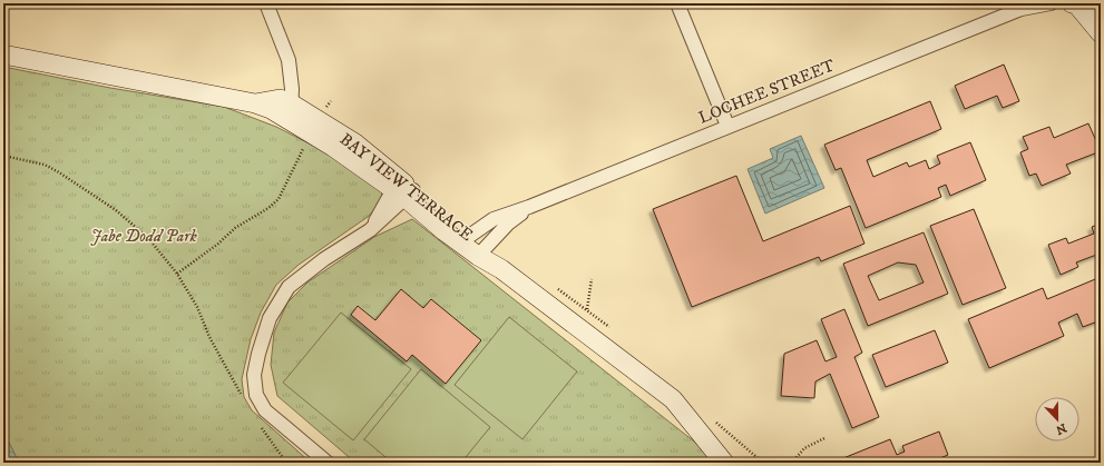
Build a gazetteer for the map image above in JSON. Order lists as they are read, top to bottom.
{
  "streets": {
    "street": ["LOCHEE STREET", "BAY VIEW TERRACE"]
  },
  "crossings": [
    ["LOCHEE STREET", "BAY VIEW TERRACE"]
  ],
  "parks": ["Jabe Dodd Park"],
  "north": "bottom"
}
